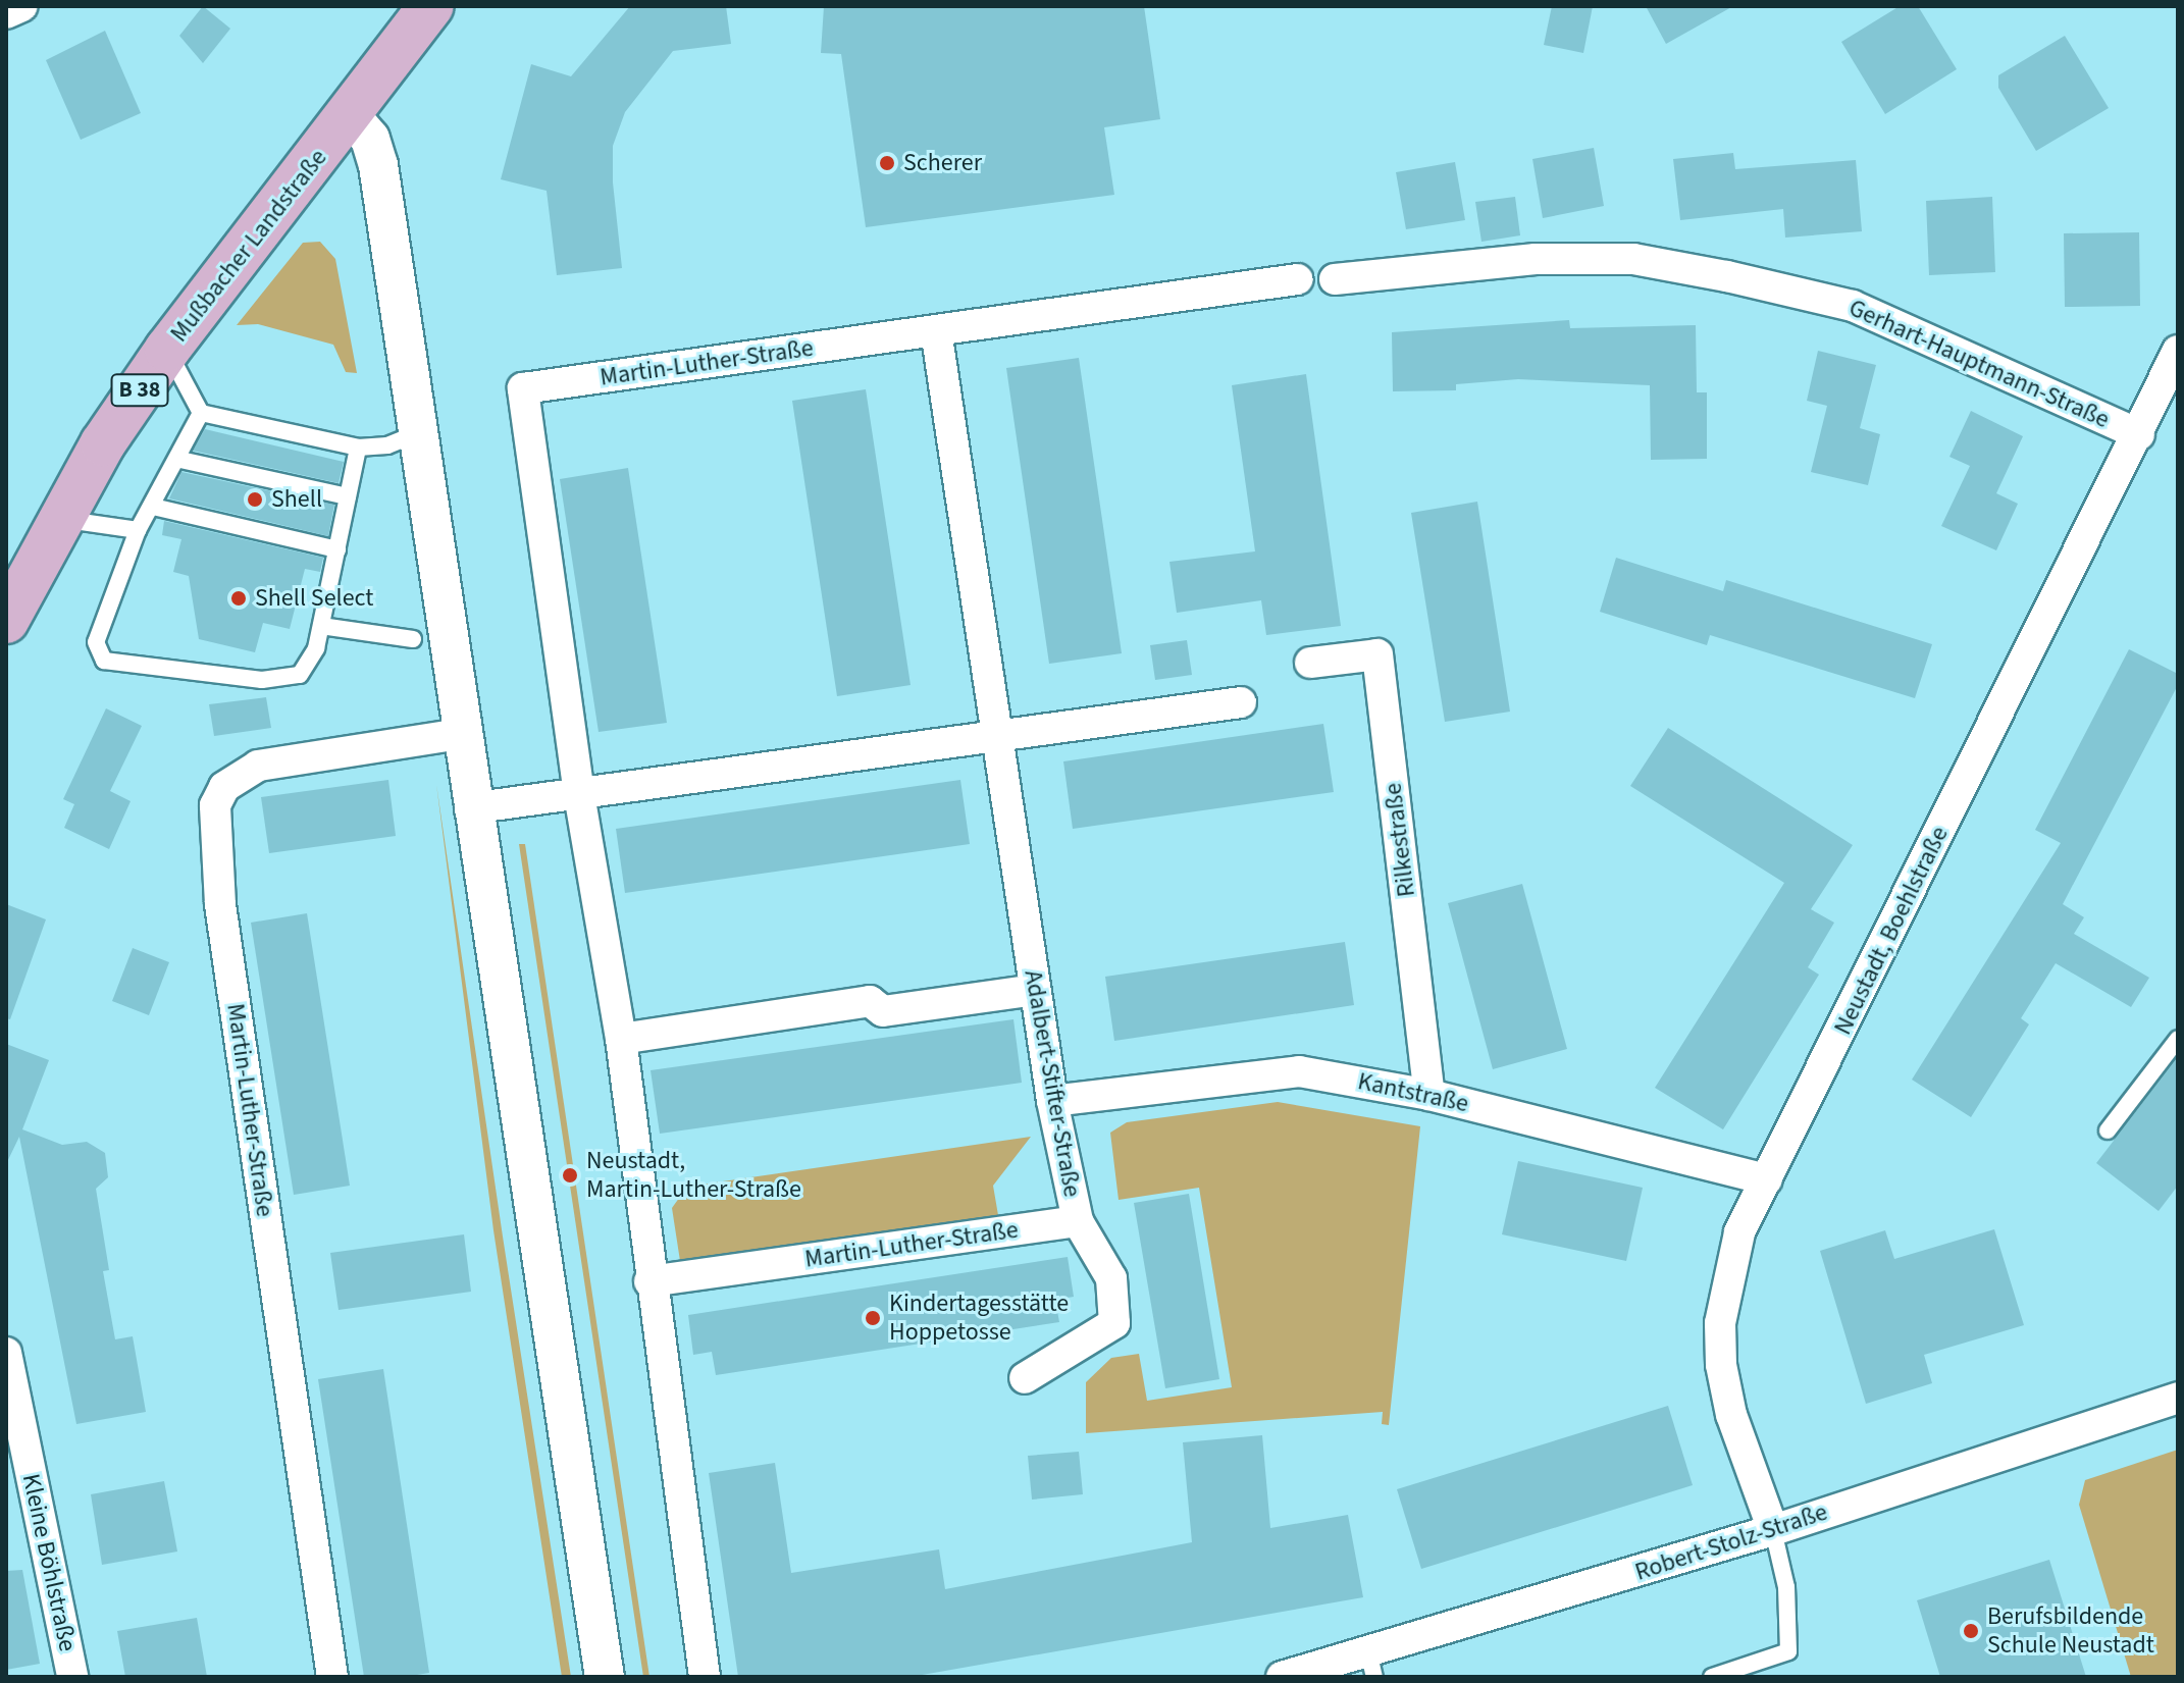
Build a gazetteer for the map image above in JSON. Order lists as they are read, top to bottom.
{
  "streets": {
    "main road": ["Mußbacher Landstraße", "B 38"],
    "street": [
      "Martin-Luther-Straße",
      "Gerhart-Hauptmann-Straße",
      "Rilkestraße",
      "Neustadt, Boehlstraße",
      "Adalbert-Stifter-Straße",
      "Kantstraße",
      "Robert-Stolz-Straße",
      "Kleine Böhlstraße"
    ]
  },
  "crossings": [
    ["Martin-Luther-Straße", "Adalbert-Stifter-Straße"],
    ["Gerhart-Hauptmann-Straße", "Neustadt, Boehlstraße"],
    ["Rilkestraße", "Kantstraße"],
    ["Neustadt, Boehlstraße", "Kantstraße"],
    ["Neustadt, Boehlstraße", "Robert-Stolz-Straße"],
    ["Adalbert-Stifter-Straße", "Kantstraße"]
  ],
  "places": [
    "Scherer",
    "Shell",
    "Shell Select",
    "Neustadt, Martin-Luther-Straße",
    "Kindertagesstätte Hoppetosse",
    "Berufsbildende Schule Neustadt"
  ]
}
